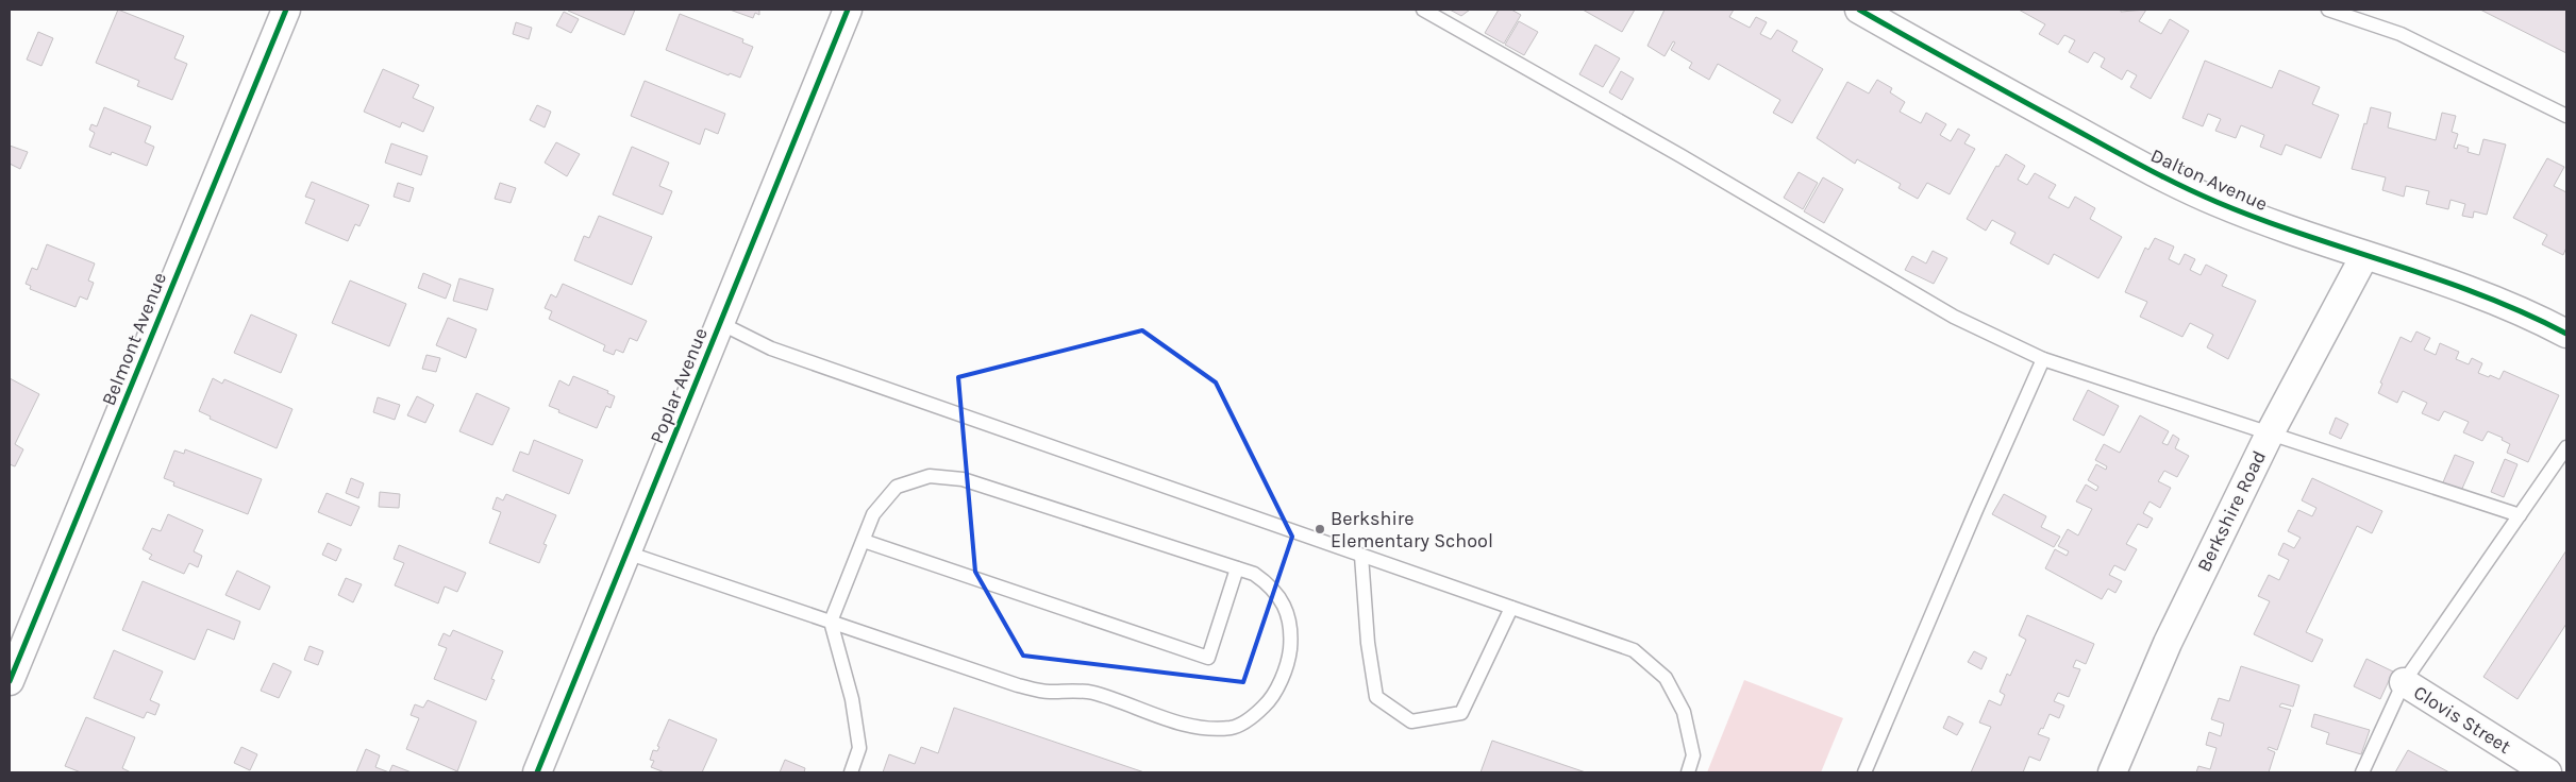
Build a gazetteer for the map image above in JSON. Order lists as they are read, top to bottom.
{
  "streets": {
    "street": [
      "Dalton Avenue",
      "Belmont Avenue",
      "Poplar Avenue",
      "Berkshire Road",
      "Clovis Street"
    ]
  },
  "crossings": [
    ["Dalton Avenue", "Berkshire Road"]
  ],
  "places": ["Berkshire Elementary School"]
}
